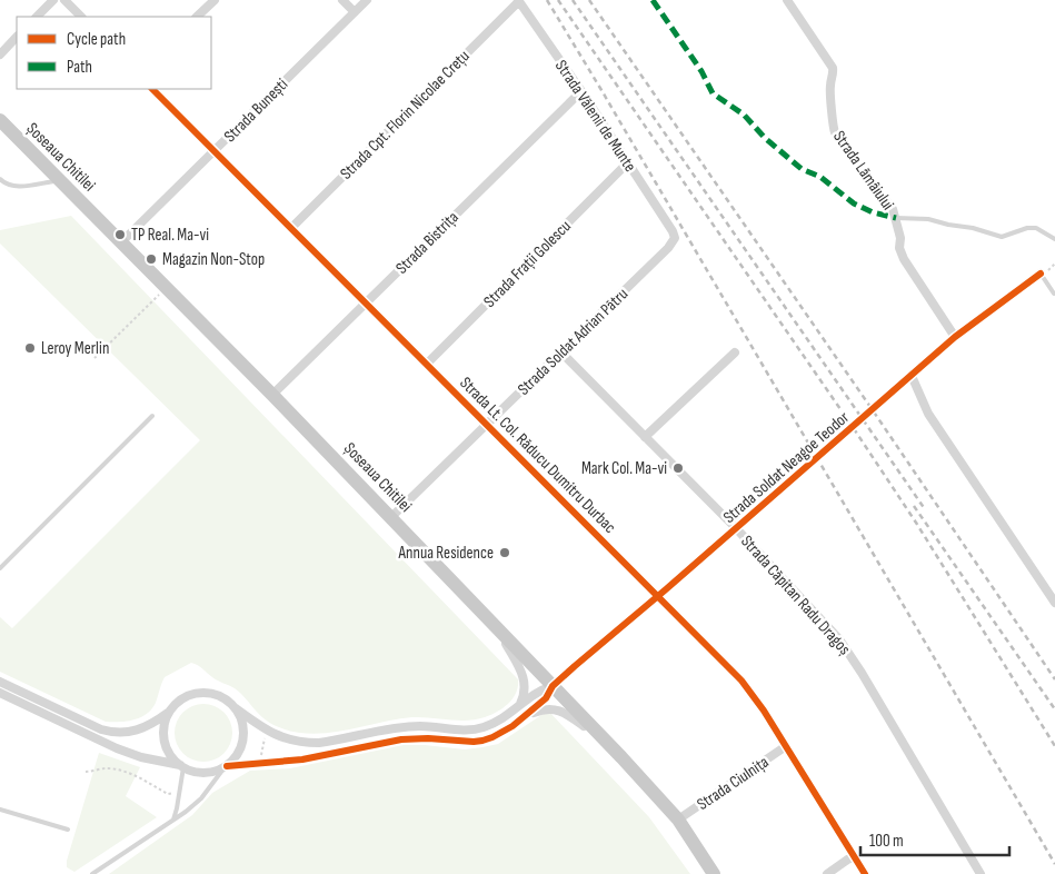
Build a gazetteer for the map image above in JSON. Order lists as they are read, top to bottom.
{
  "streets": {
    "main road": ["Șoseaua Chitilei"],
    "street": [
      "Strada Bunești",
      "Strada Cpt. Florin Nicolae Crețu",
      "Strada Vălenii de Munte",
      "Strada Lămâiului",
      "Strada Bistrița",
      "Strada Frații Golescu",
      "Strada Soldat Adrian Pătru",
      "Strada Lt. Col. Răducu Dumitru Durbac",
      "Strada Soldat Neagoe Teodor",
      "Strada Căpitan Radu Dragoș",
      "Strada Ciulnița"
    ]
  },
  "crossings": [
    ["Strada Bunești", "Șoseaua Chitilei"],
    ["Strada Bunești", "Strada Lt. Col. Răducu Dumitru Durbac"],
    ["Strada Cpt. Florin Nicolae Crețu", "Strada Vălenii de Munte"],
    ["Strada Cpt. Florin Nicolae Crețu", "Strada Lt. Col. Răducu Dumitru Durbac"],
    ["Strada Vălenii de Munte", "Strada Bistrița"],
    ["Strada Vălenii de Munte", "Strada Frații Golescu"],
    ["Strada Vălenii de Munte", "Strada Soldat Adrian Pătru"],
    ["Șoseaua Chitilei", "Strada Bistrița"],
    ["Șoseaua Chitilei", "Strada Soldat Adrian Pătru"],
    ["Șoseaua Chitilei", "Strada Soldat Neagoe Teodor"],
    ["Șoseaua Chitilei", "Strada Ciulnița"],
    ["Strada Lămâiului", "Strada Soldat Neagoe Teodor"],
    ["Strada Bistrița", "Strada Lt. Col. Răducu Dumitru Durbac"],
    ["Strada Frații Golescu", "Strada Lt. Col. Răducu Dumitru Durbac"],
    ["Strada Soldat Adrian Pătru", "Strada Lt. Col. Răducu Dumitru Durbac"],
    ["Strada Soldat Adrian Pătru", "Strada Căpitan Radu Dragoș"],
    ["Strada Lt. Col. Răducu Dumitru Durbac", "Strada Soldat Neagoe Teodor"],
    ["Strada Lt. Col. Răducu Dumitru Durbac", "Strada Ciulnița"],
    ["Strada Soldat Neagoe Teodor", "Strada Căpitan Radu Dragoș"]
  ],
  "places": [
    "TP Real. Ma-vi",
    "Magazin Non-Stop",
    "Leroy Merlin",
    "Mark Col. Ma-vi",
    "Annua Residence"
  ],
  "legend": ["Cycle path", "Path"],
  "scale_bar": "100 m"
}
